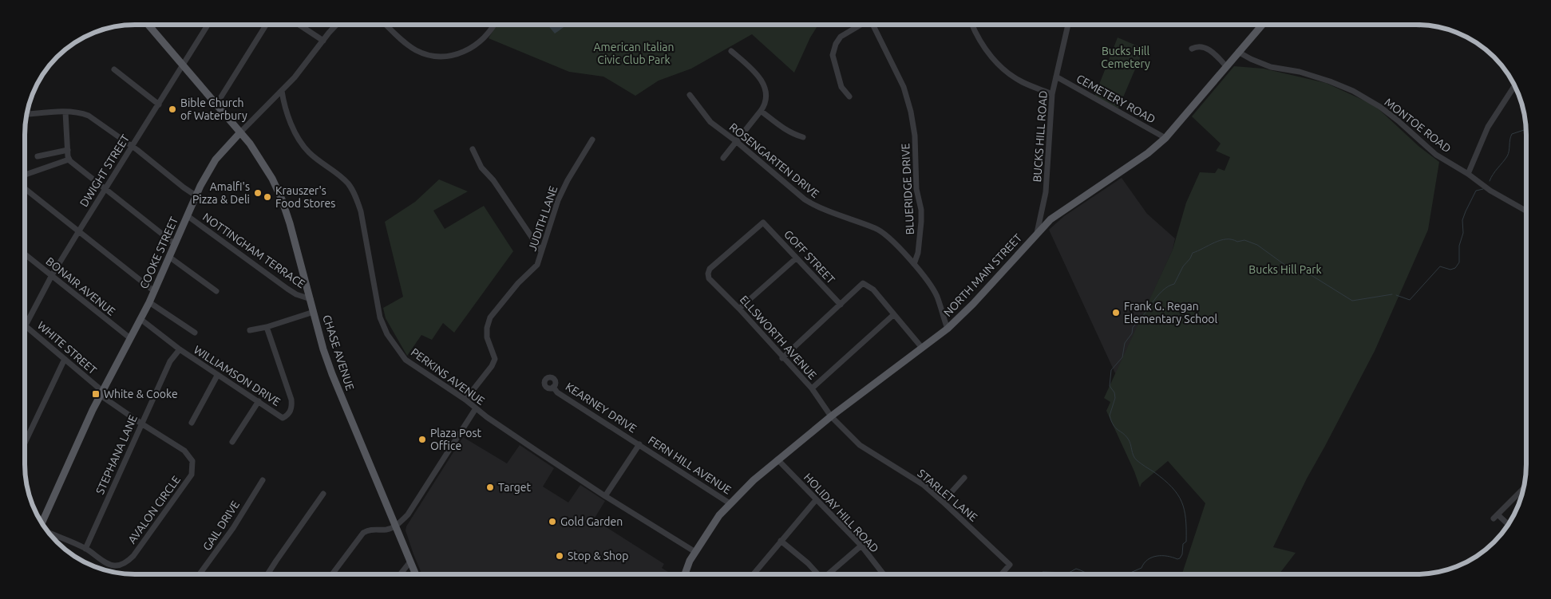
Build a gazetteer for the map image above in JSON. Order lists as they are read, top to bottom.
{
  "streets": {
    "main road": ["COOKE STREET", "NORTH MAIN STREET", "CHASE AVENUE"],
    "street": [
      "CEMETERY ROAD",
      "MONTOE ROAD",
      "BUCKS HILL ROAD",
      "ROSENGARTEN DRIVE",
      "DWIGHT STREET",
      "BLUERIDGE DRIVE",
      "JUDITH LANE",
      "NOTTINGHAM TERRACE",
      "GOFF STREET",
      "BONAIR AVENUE",
      "ELLSWORTH AVENUE",
      "WHITE STREET",
      "WILLIAMSON DRIVE",
      "PERKINS AVENUE",
      "KEARNEY DRIVE",
      "STEPHANA LANE",
      "FERN HILL AVENUE",
      "STARLET LANE",
      "AVALON CIRCLE",
      "HOLIDAY HILL ROAD",
      "GAIL DRIVE"
    ]
  },
  "crossings": [
    ["CEMETERY ROAD", "BUCKS HILL ROAD"],
    ["CEMETERY ROAD", "NORTH MAIN STREET"],
    ["MONTOE ROAD", "NORTH MAIN STREET"],
    ["BUCKS HILL ROAD", "NORTH MAIN STREET"],
    ["ROSENGARTEN DRIVE", "BLUERIDGE DRIVE"],
    ["ROSENGARTEN DRIVE", "NORTH MAIN STREET"],
    ["DWIGHT STREET", "BONAIR AVENUE"],
    ["DWIGHT STREET", "WHITE STREET"],
    ["DWIGHT STREET", "CHASE AVENUE"],
    ["JUDITH LANE", "PERKINS AVENUE"],
    ["NOTTINGHAM TERRACE", "COOKE STREET"],
    ["NOTTINGHAM TERRACE", "CHASE AVENUE"],
    ["COOKE STREET", "BONAIR AVENUE"],
    ["COOKE STREET", "WHITE STREET"],
    ["COOKE STREET", "CHASE AVENUE"],
    ["COOKE STREET", "WILLIAMSON DRIVE"],
    ["COOKE STREET", "PERKINS AVENUE"],
    ["COOKE STREET", "AVALON CIRCLE"],
    ["GOFF STREET", "ELLSWORTH AVENUE"],
    ["NORTH MAIN STREET", "ELLSWORTH AVENUE"],
    ["NORTH MAIN STREET", "PERKINS AVENUE"],
    ["NORTH MAIN STREET", "FERN HILL AVENUE"],
    ["NORTH MAIN STREET", "STARLET LANE"],
    ["NORTH MAIN STREET", "HOLIDAY HILL ROAD"],
    ["ELLSWORTH AVENUE", "STARLET LANE"],
    ["WHITE STREET", "AVALON CIRCLE"],
    ["WILLIAMSON DRIVE", "STEPHANA LANE"],
    ["KEARNEY DRIVE", "FERN HILL AVENUE"],
    ["STEPHANA LANE", "AVALON CIRCLE"]
  ],
  "parks": ["American Italian Civic Club Park", "Bucks Hill Cemetery", "Bucks Hill Park"],
  "places": {
    "other": [
      "Bible Church of Waterbury",
      "Amalfi's Pizza & Deli",
      "Krauszer's Food Stores",
      "Frank G. Regan Elementary School",
      "Plaza Post Office",
      "Target",
      "Gold Garden",
      "Stop & Shop"
    ],
    "transit": ["White & Cooke"]
  }
}
